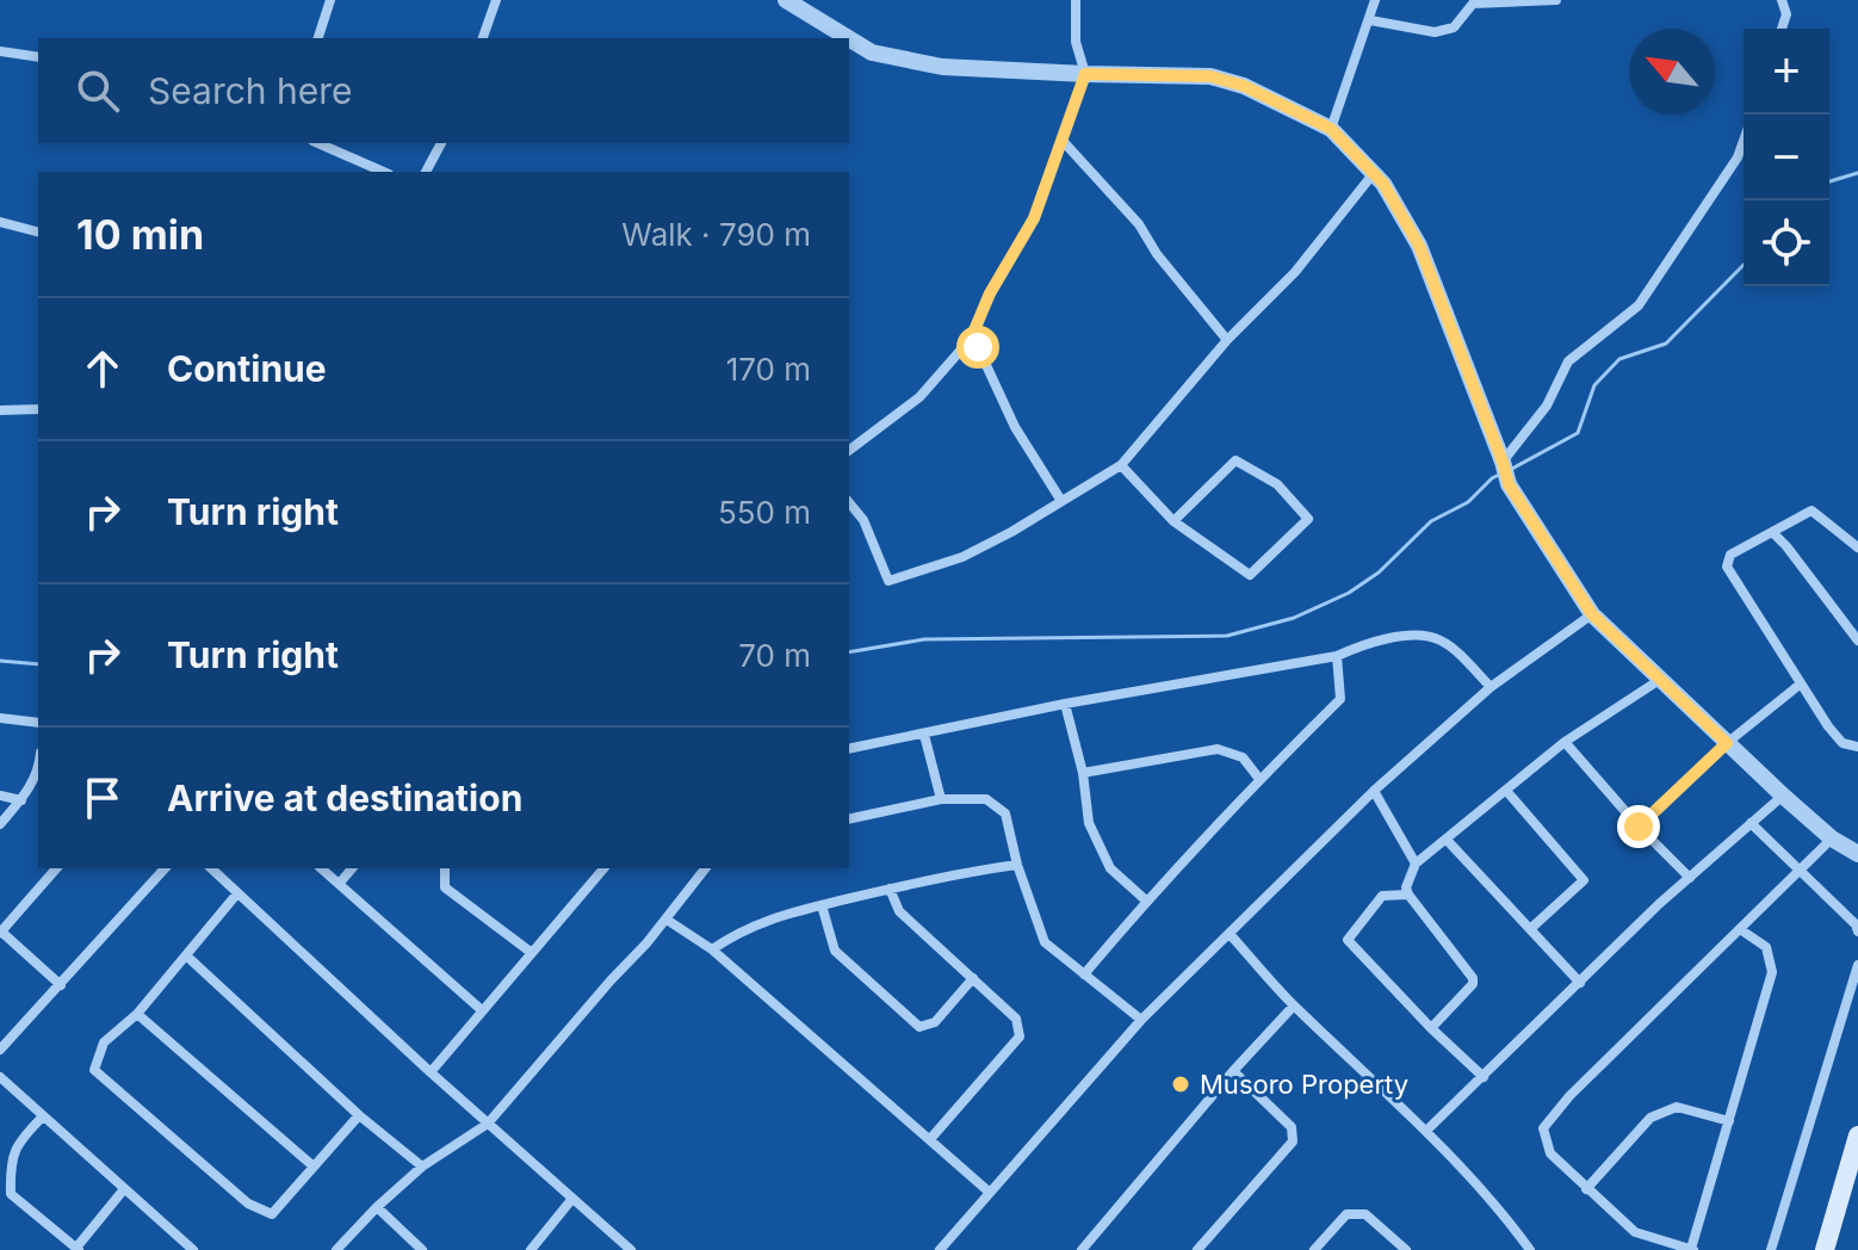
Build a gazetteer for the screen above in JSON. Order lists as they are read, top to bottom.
{
  "places": ["Musoro Property"],
  "north": "top left",
  "page": {
    "map_buttons": ["+", "−"],
    "search": "Search here",
    "heading": ["10 min", "Walk · 790 m"],
    "list": [
      ["Continue", "170 m"],
      ["Turn right", "550 m"],
      ["Turn right", "70 m"],
      "Arrive at destination"
    ]
  }
}
